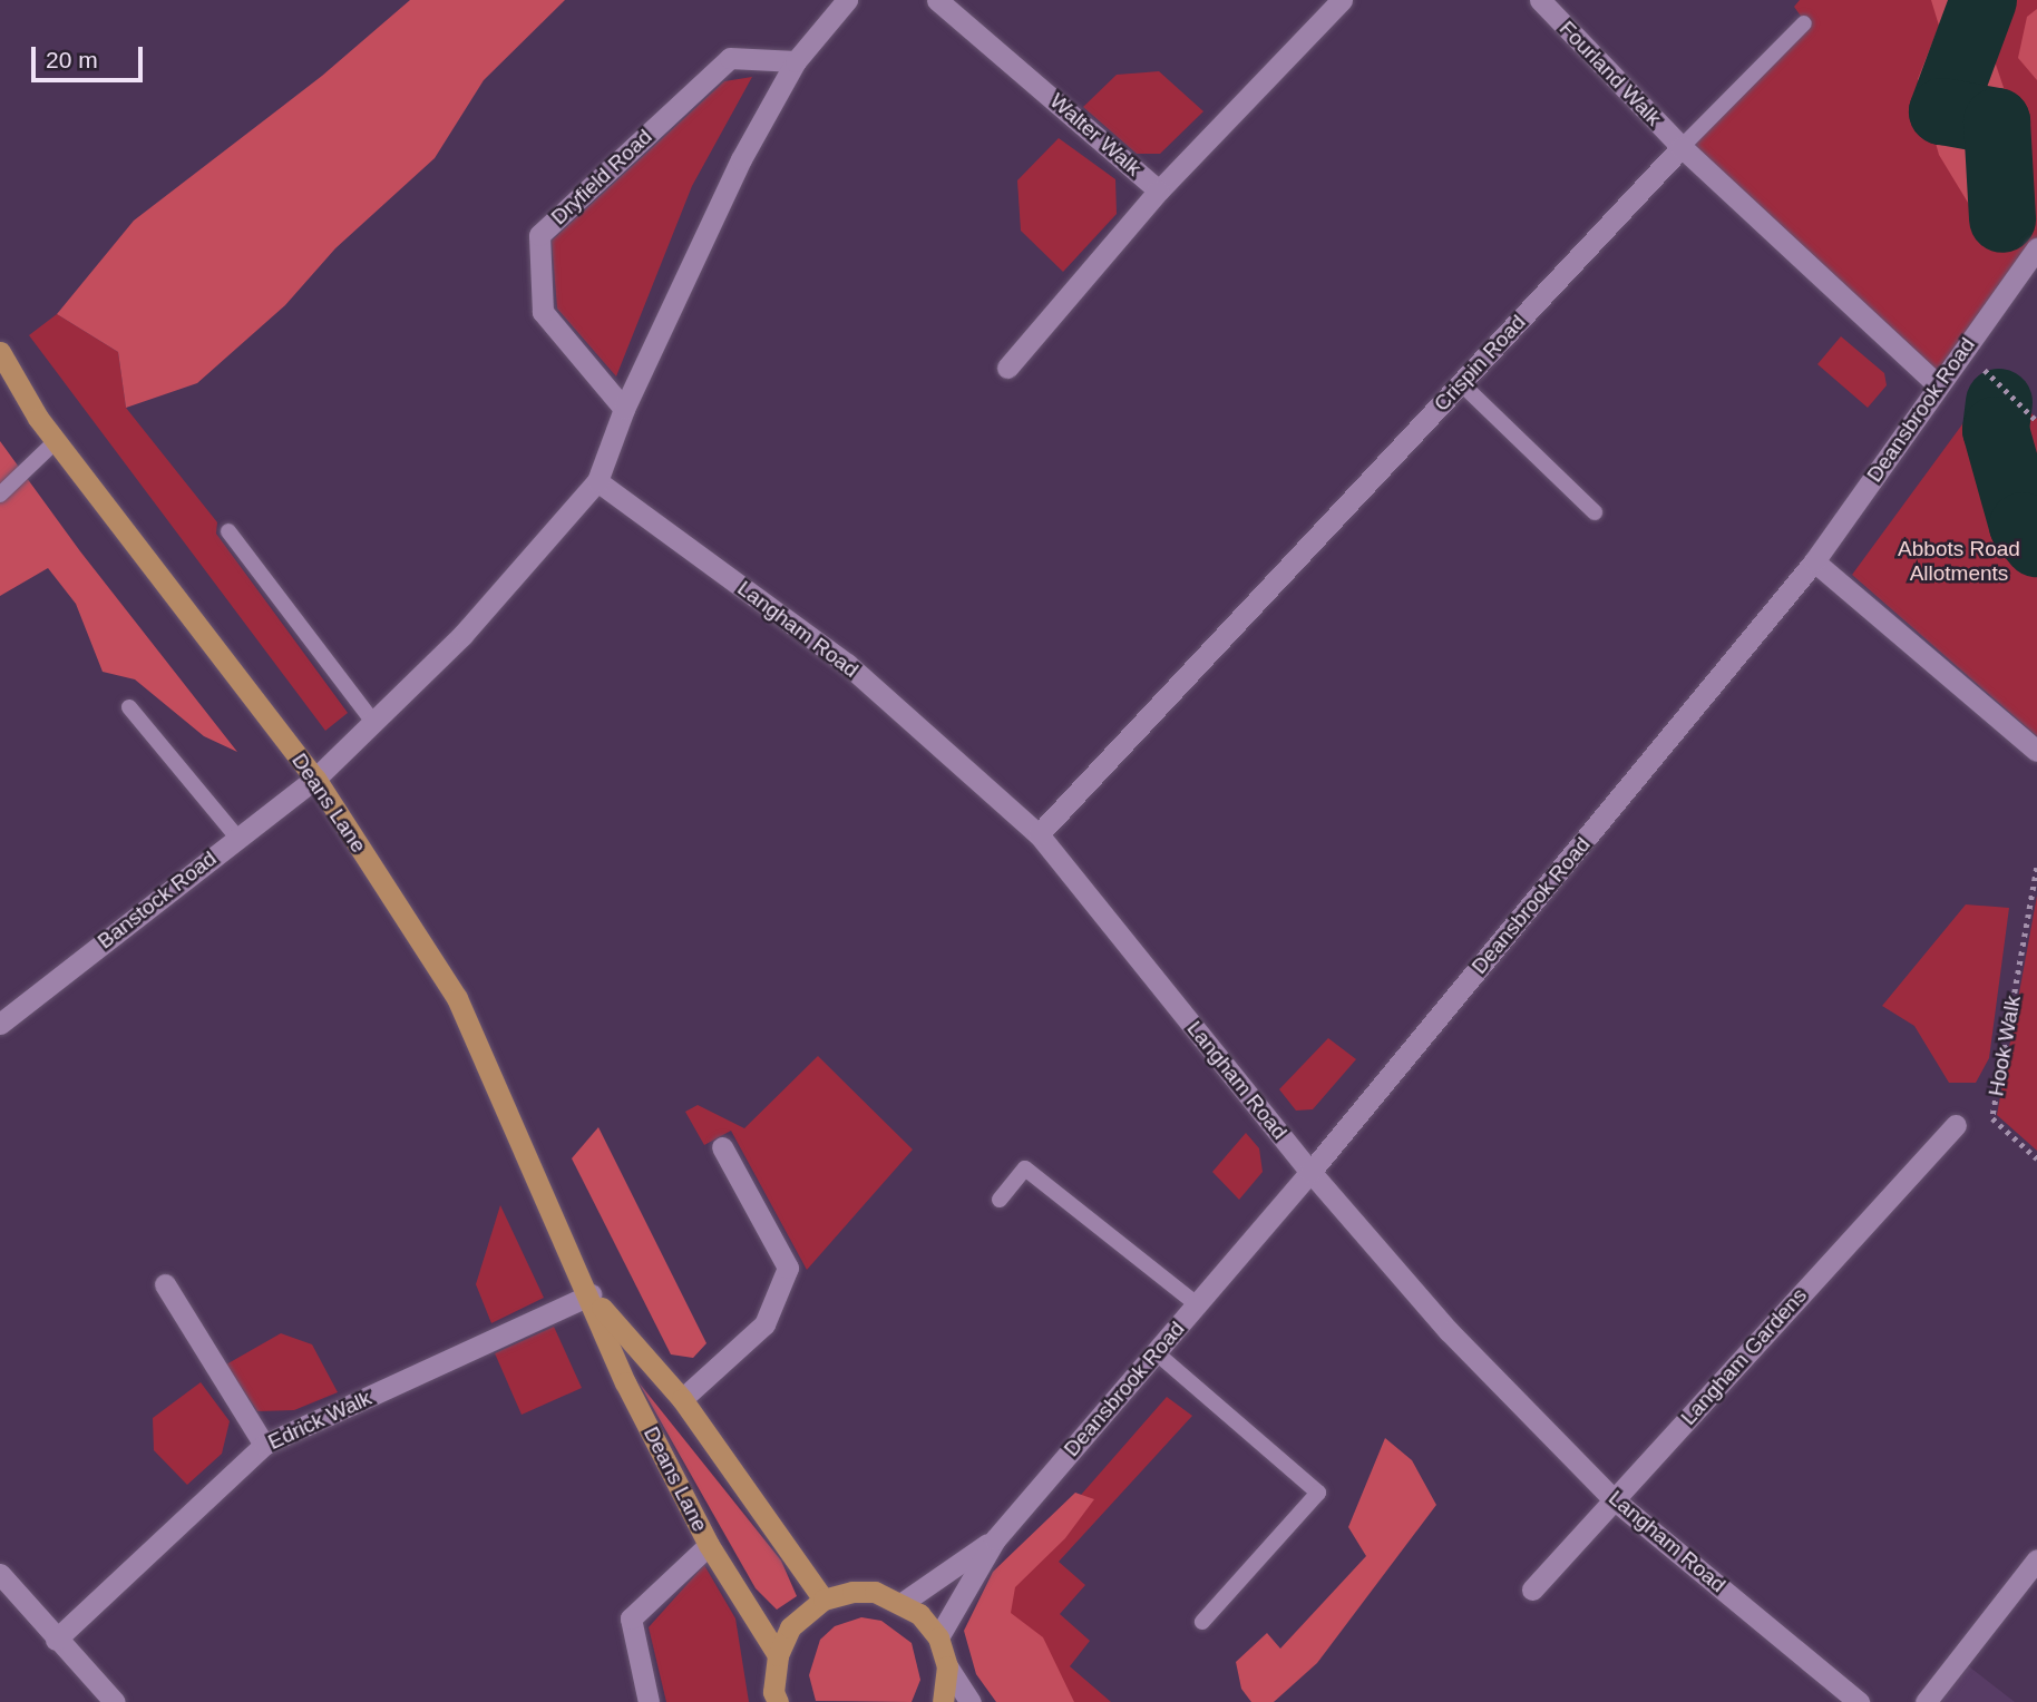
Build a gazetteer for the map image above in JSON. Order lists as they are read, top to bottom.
{
  "streets": {
    "main road": ["Deans Lane"],
    "street": [
      "Fourland Walk",
      "Walter Walk",
      "Dryfield Road",
      "Crispin Road",
      "Deansbrook Road",
      "Langham Road",
      "Banstock Road",
      "Langham Gardens",
      "Edrick Walk"
    ],
    "path": ["Hook Walk"]
  },
  "crossings": [
    ["Fourland Walk", "Crispin Road"],
    ["Crispin Road", "Langham Road"],
    ["Deansbrook Road", "Langham Road"],
    ["Langham Road", "Langham Gardens"],
    ["Deans Lane", "Banstock Road"],
    ["Deans Lane", "Edrick Walk"]
  ],
  "parks": ["Abbots Road Allotments"],
  "scale_bar": "20 m"
}
